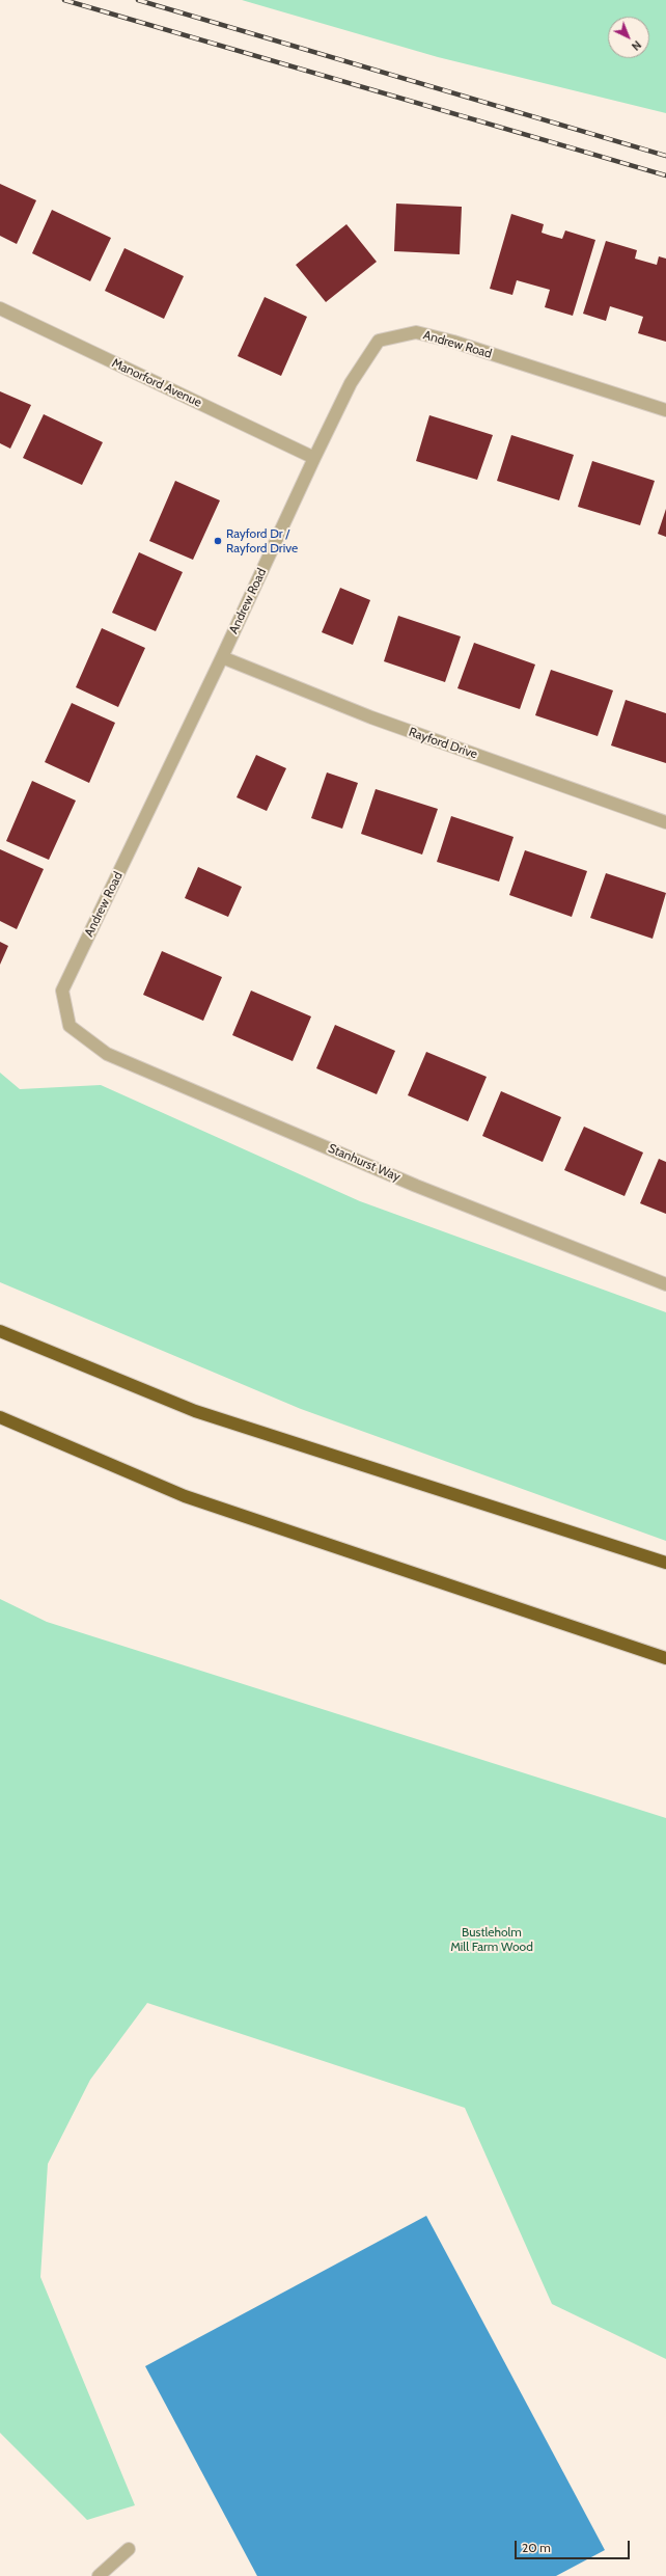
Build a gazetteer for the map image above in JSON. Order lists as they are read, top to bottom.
{
  "streets": {
    "street": [
      "Andrew Road",
      "Manorford Avenue",
      "Rayford Drive",
      "Stanhurst Way"
    ]
  },
  "crossings": [
    ["Andrew Road", "Manorford Avenue"],
    ["Andrew Road", "Rayford Drive"],
    ["Andrew Road", "Stanhurst Way"]
  ],
  "parks": ["Bustleholm Mill Farm Wood"],
  "places": ["Rayford Dr / Rayford Drive"],
  "scale_bar": "20 m",
  "north": "bottom right"
}
